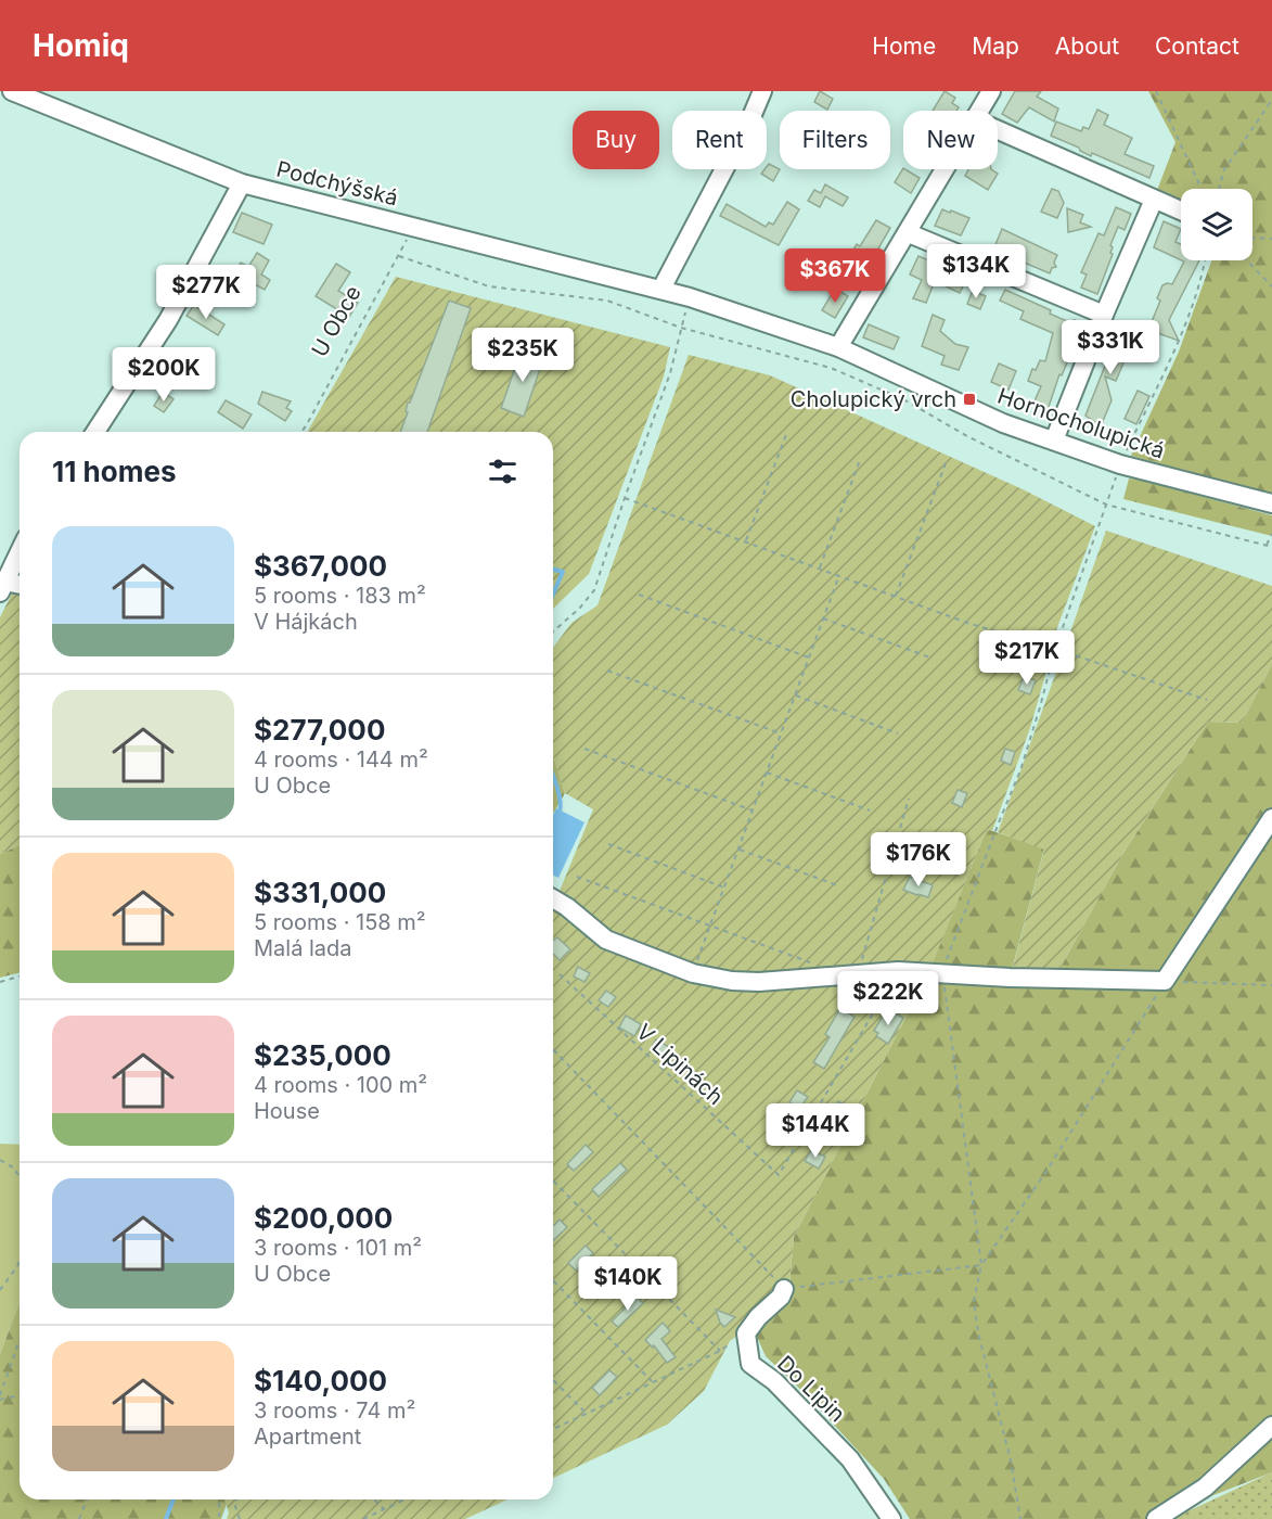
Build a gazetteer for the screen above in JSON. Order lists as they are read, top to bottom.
{
  "streets": {
    "street": ["Podchýšská", "Hornocholupická", "Do Lipin"],
    "path": ["U Obce", "V Lipinách"]
  },
  "crossings": [
    ["Podchýšská", "U Obce"],
    ["Podchýšská", "Hornocholupická"]
  ],
  "places": {
    "transit": ["Cholupický vrch"]
  },
  "page": {
    "header": "Homiq",
    "nav": [
      "Home",
      "Map",
      "About",
      "Contact"
    ],
    "chip": [
      "Buy",
      "Rent",
      "Filters",
      "New"
    ],
    "price": [
      "$134K",
      "$367K",
      "$277K",
      "$331K",
      "$235K",
      "$200K",
      "$217K",
      "$176K",
      "$222K",
      "$144K",
      "$140K"
    ],
    "heading": "11 homes",
    "list": [
      {
        "name": "$367,000",
        "note": "5 rooms · 183 m² · V Hájkách"
      },
      {
        "name": "$277,000",
        "note": "4 rooms · 144 m² · U Obce"
      },
      {
        "name": "$331,000",
        "note": "5 rooms · 158 m² · Malá lada"
      },
      {
        "name": "$235,000",
        "note": "4 rooms · 100 m² · House"
      },
      {
        "name": "$200,000",
        "note": "3 rooms · 101 m² · U Obce"
      },
      {
        "name": "$140,000",
        "note": "3 rooms · 74 m² · Apartment"
      }
    ]
  }
}
